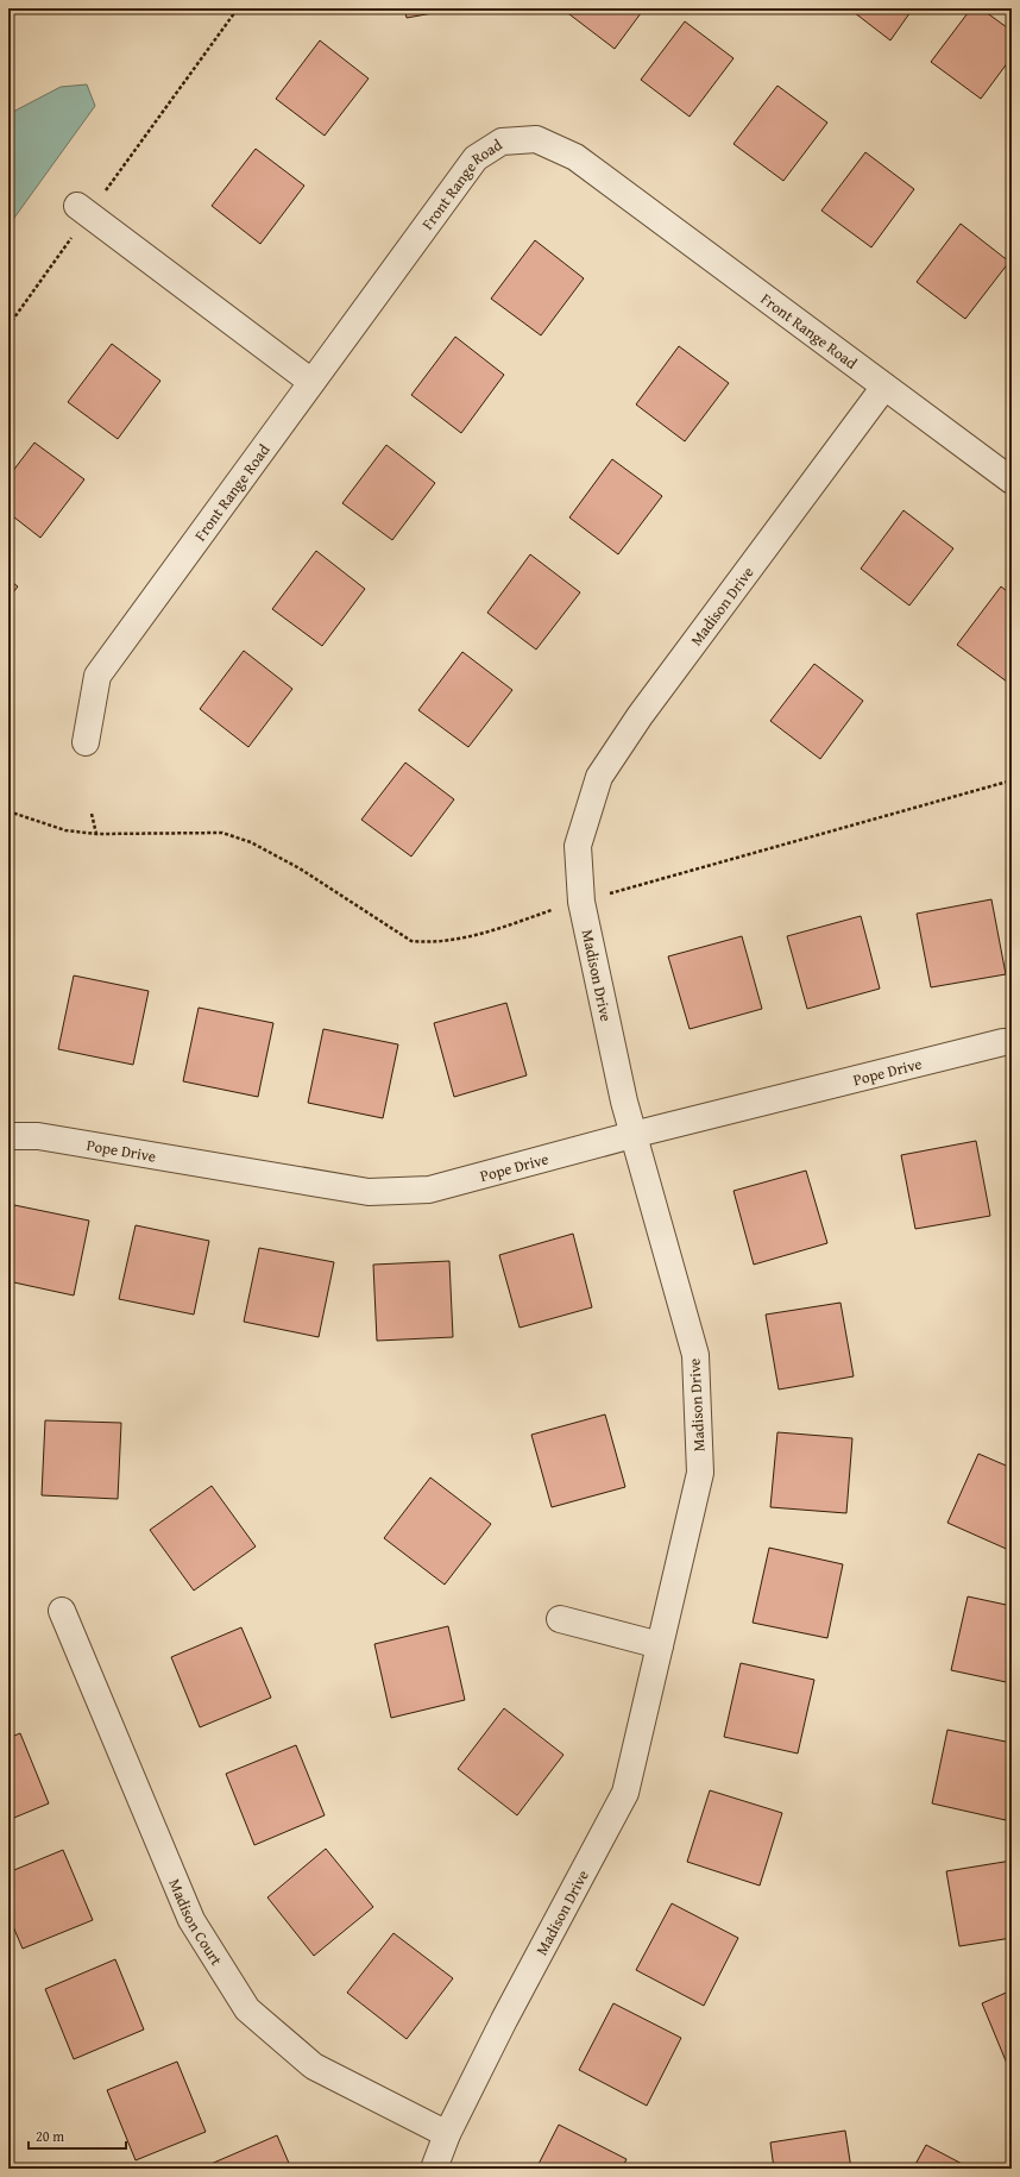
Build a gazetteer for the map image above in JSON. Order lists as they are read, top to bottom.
{
  "streets": {
    "street": [
      "Front Range Road",
      "Madison Drive",
      "Pope Drive",
      "Madison Court"
    ]
  },
  "crossings": [
    ["Front Range Road", "Madison Drive"],
    ["Madison Drive", "Pope Drive"],
    ["Madison Drive", "Madison Court"]
  ],
  "scale_bar": "20 m"
}
